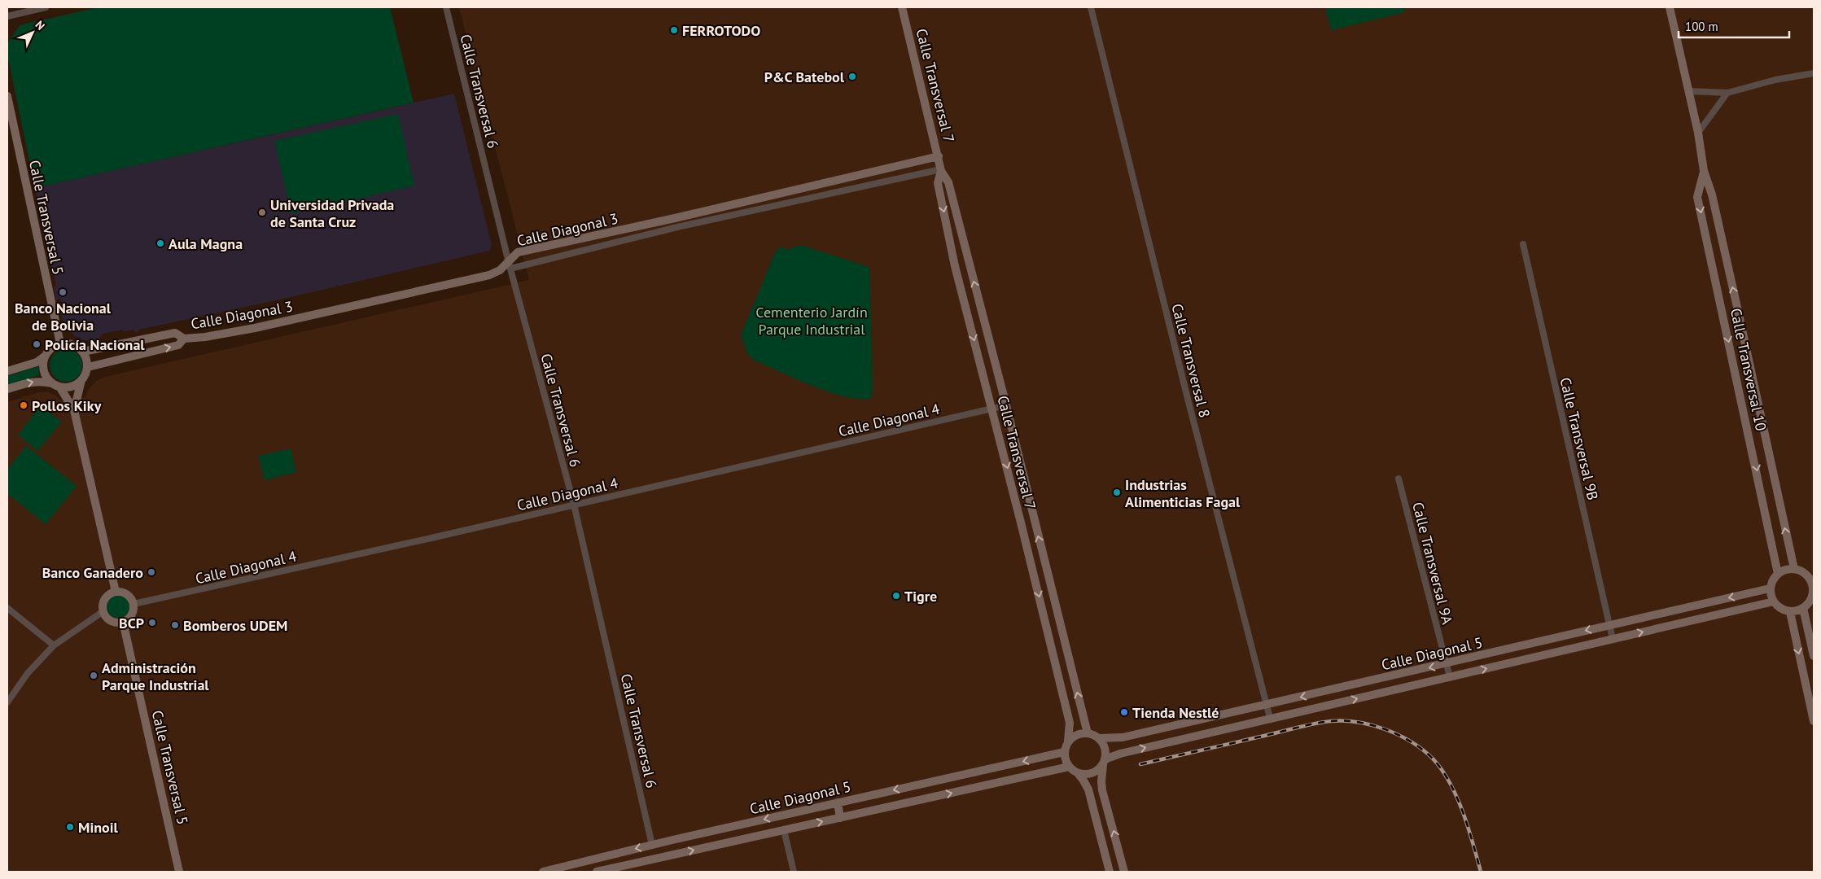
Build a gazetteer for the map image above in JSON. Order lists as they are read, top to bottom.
{
  "streets": {
    "street": [
      "Calle Transversal 7",
      "Calle Transversal 6",
      "Calle Transversal 5",
      "Calle Diagonal 3",
      "Calle Transversal 8",
      "Calle Transversal 10",
      "Calle Diagonal 4",
      "Calle Transversal 9B",
      "Calle Transversal 9A",
      "Calle Diagonal 5"
    ]
  },
  "crossings": [
    ["Calle Transversal 7", "Calle Diagonal 3"],
    ["Calle Transversal 7", "Calle Diagonal 4"],
    ["Calle Transversal 7", "Calle Diagonal 5"],
    ["Calle Transversal 6", "Calle Diagonal 3"],
    ["Calle Transversal 6", "Calle Diagonal 4"],
    ["Calle Transversal 6", "Calle Diagonal 5"],
    ["Calle Transversal 5", "Calle Diagonal 3"],
    ["Calle Transversal 5", "Calle Diagonal 4"],
    ["Calle Transversal 8", "Calle Diagonal 5"],
    ["Calle Transversal 10", "Calle Diagonal 5"],
    ["Calle Transversal 9B", "Calle Diagonal 5"],
    ["Calle Transversal 9A", "Calle Diagonal 5"]
  ],
  "parks": ["Cementerio Jardín Parque Industrial"],
  "places": [
    "FERROTODO",
    "P&C Batebol",
    "Universidad Privada de Santa Cruz",
    "Aula Magna",
    "Banco Nacional de Bolivia",
    "Policía Nacional",
    "Pollos Kiky",
    "Industrias Alimenticias Fagal",
    "Banco Ganadero",
    "Tigre",
    "BCP",
    "Bomberos UDEM",
    "Administración Parque Industrial",
    "Tienda Nestlé",
    "Minoil"
  ],
  "scale_bar": "100 m",
  "north": "top right"
}
